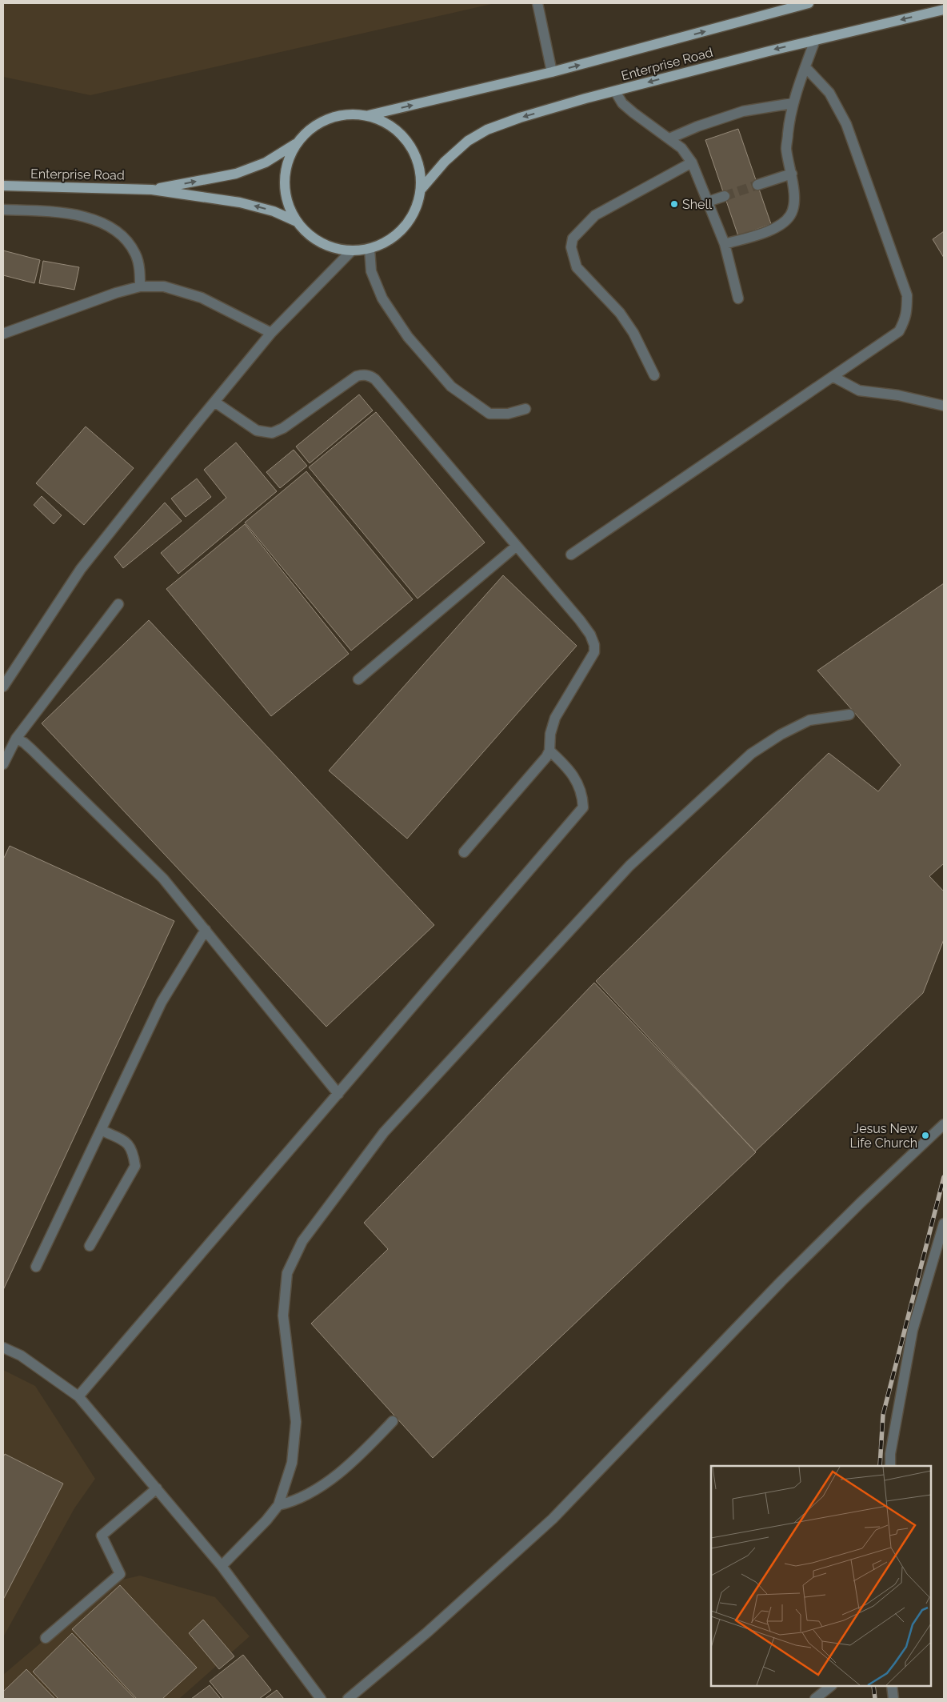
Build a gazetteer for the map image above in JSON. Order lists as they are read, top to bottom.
{
  "streets": {
    "main road": ["Enterprise Road"]
  },
  "places": ["Shell", "Jesus New Life Church"]
}
